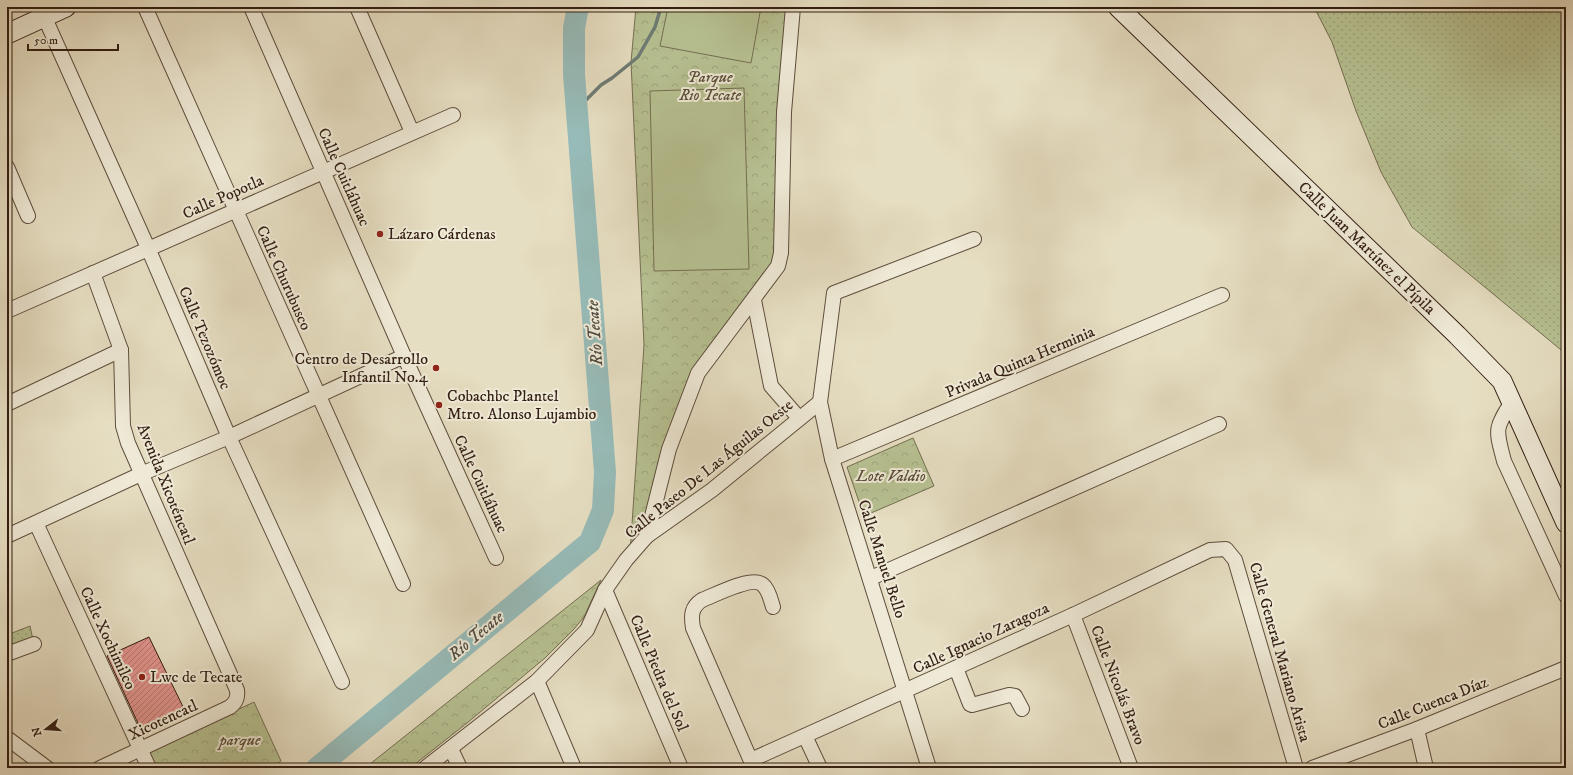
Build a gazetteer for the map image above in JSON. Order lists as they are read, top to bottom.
{
  "streets": {
    "main road": ["Calle Juan Martínez el Pípila"],
    "street": [
      "Calle Cuitláhuac",
      "Calle Popotla",
      "Calle Churubusco",
      "Calle Tezozómoc",
      "Privada Quinta Herminia",
      "Calle Paseo De Las Águilas Oeste",
      "Avenida Xicoténcatl",
      "Calle Manuel Bello",
      "Calle Xochimilco",
      "Calle Ignacio Zaragoza",
      "Calle General Mariano Arista",
      "Calle Piedra del Sol",
      "Calle Nicolás Bravo",
      "Calle Cuenca Díaz",
      "Xicotencatl"
    ]
  },
  "crossings": [
    ["Calle Cuitláhuac", "Calle Popotla"],
    ["Calle Popotla", "Calle Churubusco"],
    ["Calle Popotla", "Calle Tezozómoc"],
    ["Calle Popotla", "Avenida Xicoténcatl"],
    ["Privada Quinta Herminia", "Calle Manuel Bello"],
    ["Calle Paseo De Las Águilas Oeste", "Calle Manuel Bello"],
    ["Calle Paseo De Las Águilas Oeste", "Calle Piedra del Sol"],
    ["Avenida Xicoténcatl", "Xicotencatl"],
    ["Calle Manuel Bello", "Calle Ignacio Zaragoza"],
    ["Calle Xochimilco", "Xicotencatl"],
    ["Calle Ignacio Zaragoza", "Calle General Mariano Arista"],
    ["Calle Ignacio Zaragoza", "Calle Nicolás Bravo"]
  ],
  "water": ["Río Tecate"],
  "parks": ["Parque Rio Tecate", "Lote Valdio", "parque"],
  "places": [
    "Lázaro Cárdenas",
    "Centro de Desarrollo Infantil No.4",
    "Cobachbc Plantel Mtro. Alonso Lujambio",
    "Lwc de Tecate"
  ],
  "scale_bar": "50 m",
  "north": "left"
}
